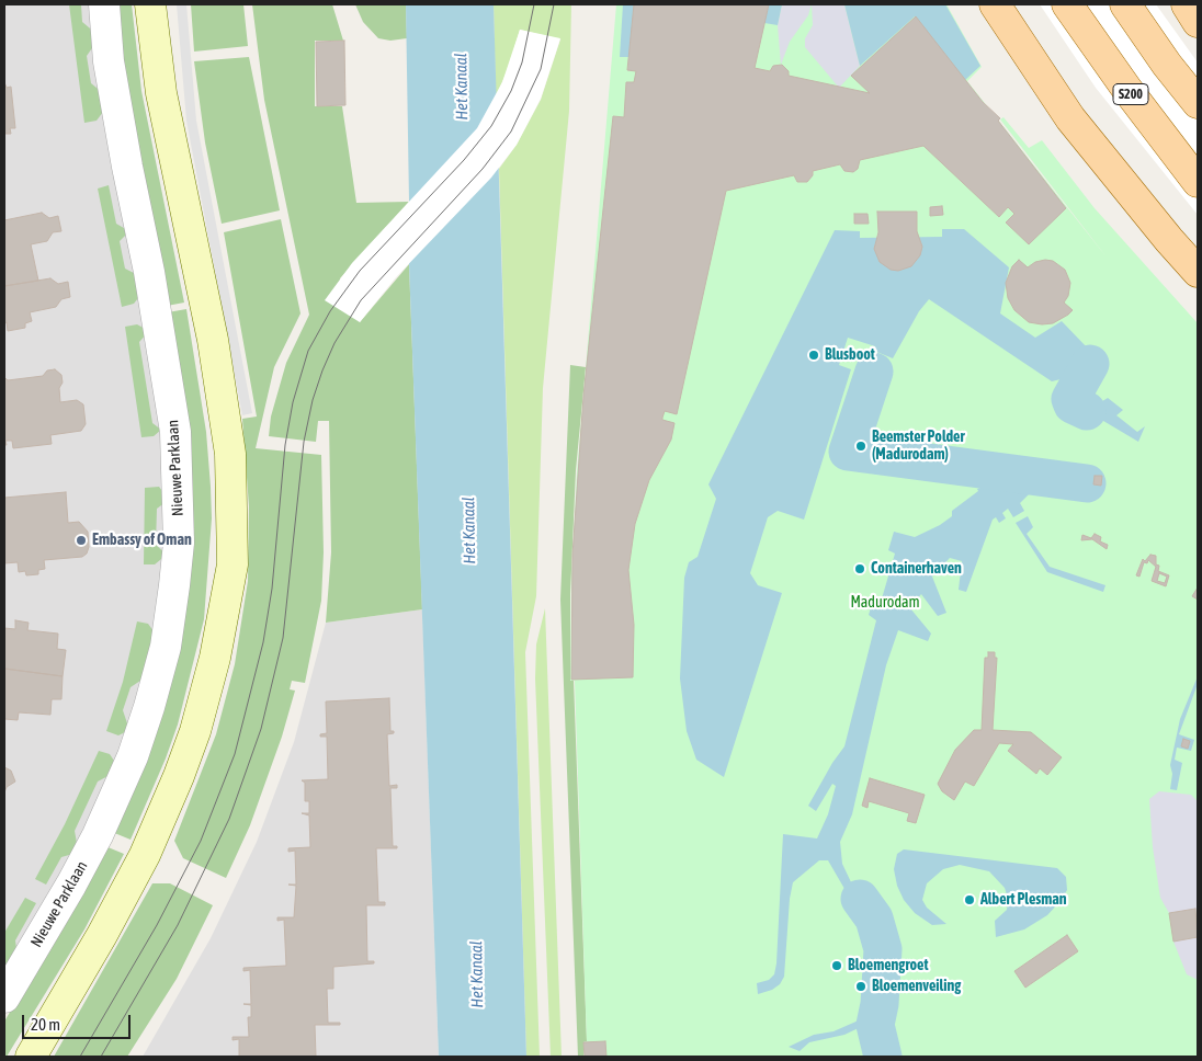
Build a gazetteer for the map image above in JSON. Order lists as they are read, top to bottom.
{
  "streets": {
    "main road": ["S200"],
    "street": ["Nieuwe Parklaan"]
  },
  "water": ["Het Kanaal"],
  "parks": ["Madurodam"],
  "places": [
    "Blusboot",
    "Beemster Polder (Madurodam)",
    "Embassy of Oman",
    "Containerhaven",
    "Albert Plesman",
    "Bloemengroet",
    "Bloemenveiling"
  ],
  "scale_bar": "20 m"
}
